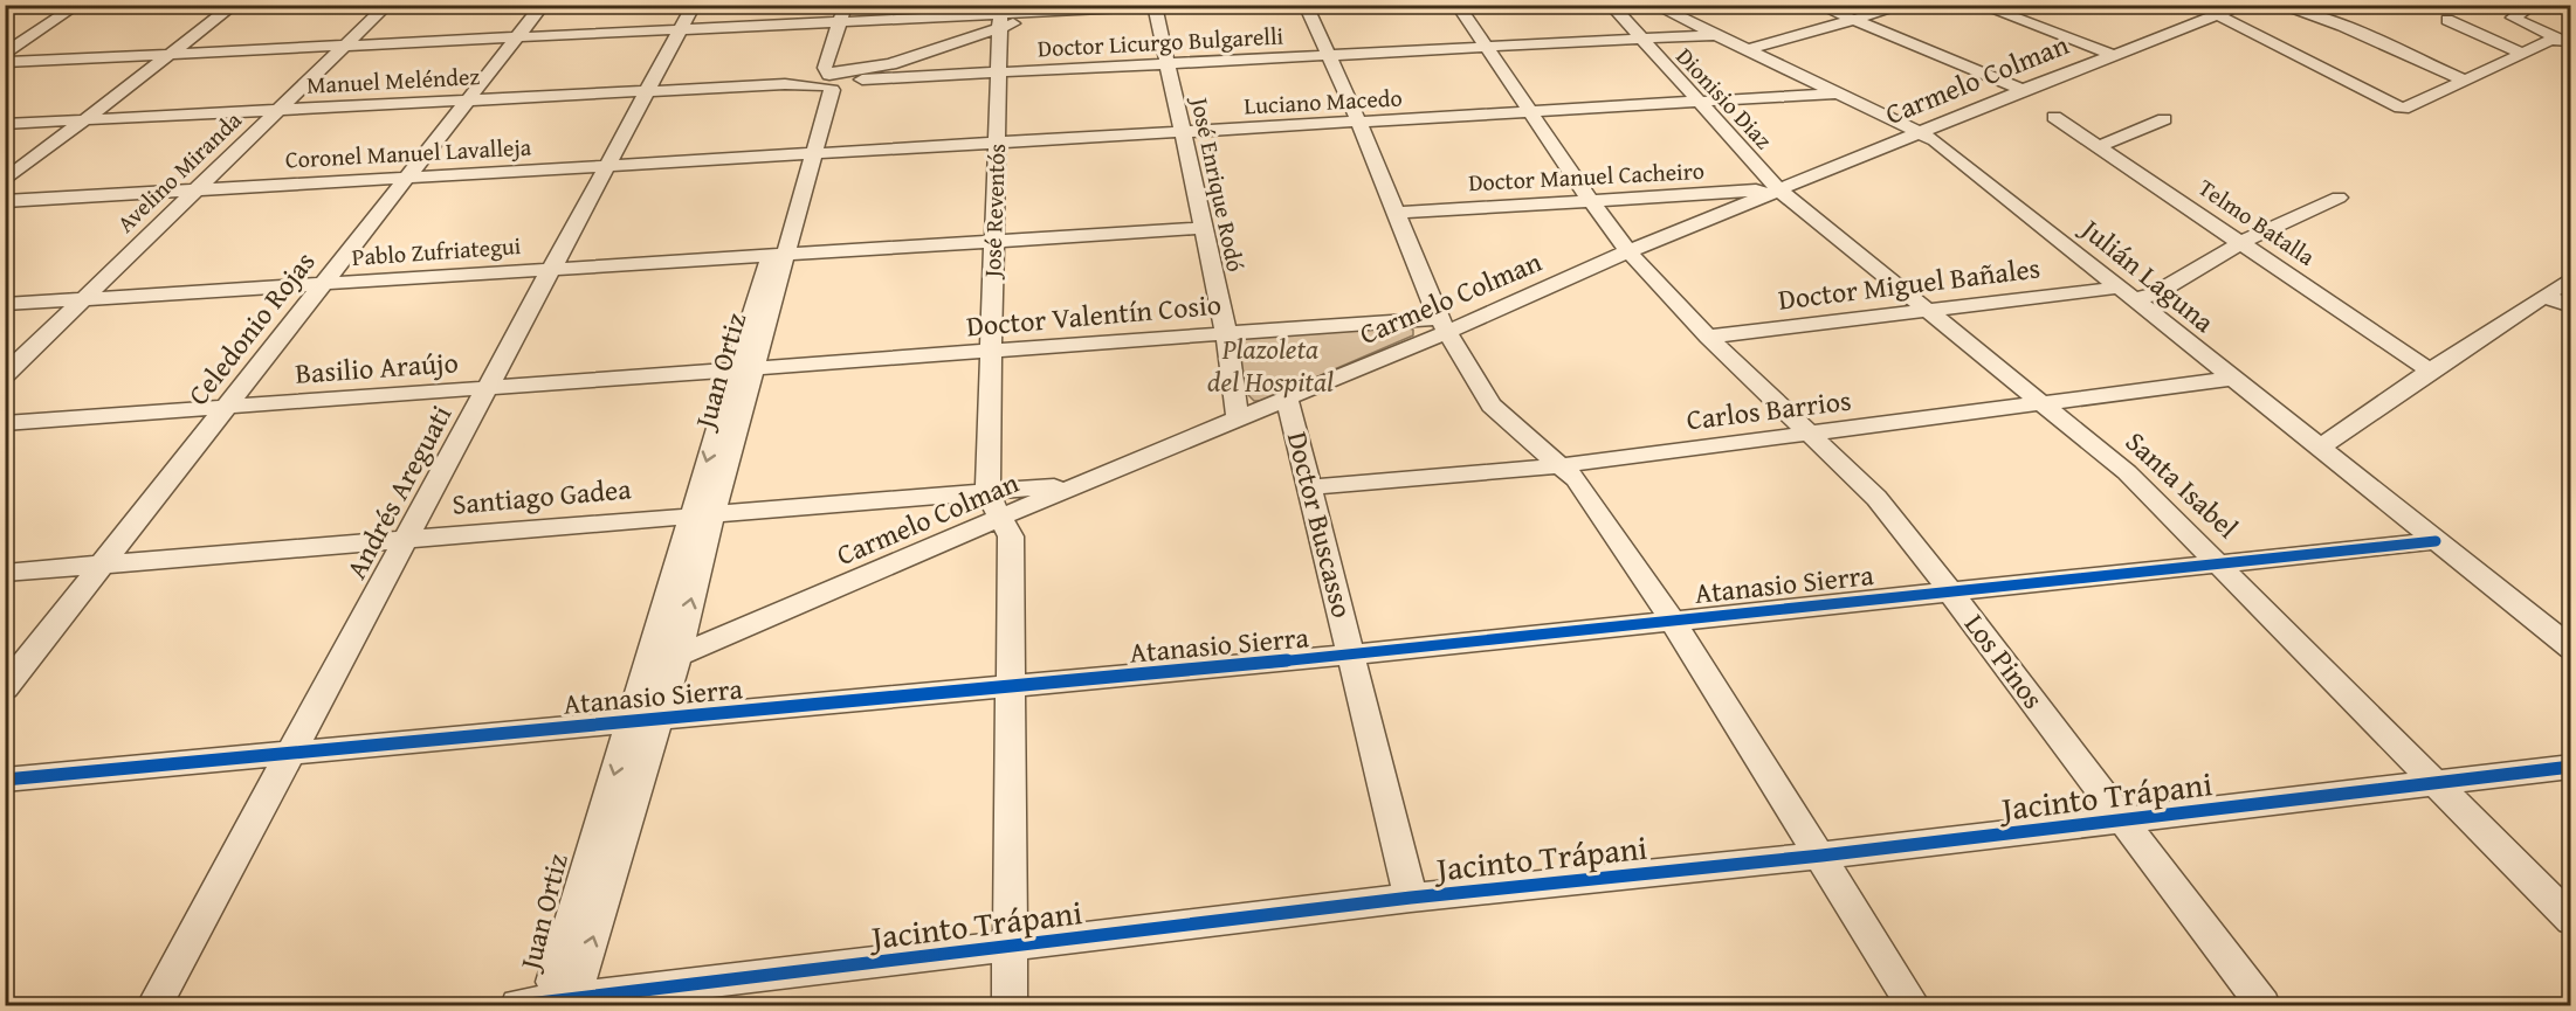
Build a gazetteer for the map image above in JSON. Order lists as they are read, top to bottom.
{
  "streets": {
    "street": [
      "Doctor Licurgo Bulgarelli",
      "Carmelo Colman",
      "Manuel Meléndez",
      "Dionisio Diaz",
      "Luciano Macedo",
      "Coronel Manuel Lavalleja",
      "Avelino Miranda",
      "Doctor Manuel Cacheiro",
      "José Enrique Rodó",
      "José Reventós",
      "Telmo Batalla",
      "Pablo Zufriategui",
      "Julián Laguna",
      "Doctor Miguel Bañales",
      "Doctor Valentín Cosio",
      "Celedonio Rojas",
      "Basilio Araújo",
      "Juan Ortiz",
      "Carlos Barrios",
      "Santa Isabel",
      "Andrés Areguati",
      "Santiago Gadea",
      "Doctor Buscasso",
      "Atanasio Sierra",
      "Los Pinos",
      "Jacinto Trápani"
    ]
  },
  "crossings": [
    ["Doctor Licurgo Bulgarelli", "Dionisio Diaz"],
    ["Doctor Licurgo Bulgarelli", "José Enrique Rodó"],
    ["Doctor Licurgo Bulgarelli", "José Reventós"],
    ["Doctor Licurgo Bulgarelli", "Julián Laguna"],
    ["Doctor Licurgo Bulgarelli", "Los Pinos"],
    ["Carmelo Colman", "Dionisio Diaz"],
    ["Carmelo Colman", "Doctor Manuel Cacheiro"],
    ["Carmelo Colman", "José Enrique Rodó"],
    ["Carmelo Colman", "José Reventós"],
    ["Carmelo Colman", "Julián Laguna"],
    ["Carmelo Colman", "Doctor Valentín Cosio"],
    ["Carmelo Colman", "Juan Ortiz"],
    ["Carmelo Colman", "Santa Isabel"],
    ["Carmelo Colman", "Santiago Gadea"],
    ["Carmelo Colman", "Doctor Buscasso"],
    ["Carmelo Colman", "Los Pinos"],
    ["Manuel Meléndez", "Avelino Miranda"],
    ["Manuel Meléndez", "Celedonio Rojas"],
    ["Manuel Meléndez", "Juan Ortiz"],
    ["Manuel Meléndez", "Andrés Areguati"],
    ["Dionisio Diaz", "Luciano Macedo"],
    ["Dionisio Diaz", "Doctor Manuel Cacheiro"],
    ["Dionisio Diaz", "Santa Isabel"],
    ["Luciano Macedo", "Coronel Manuel Lavalleja"],
    ["Luciano Macedo", "José Enrique Rodó"],
    ["Luciano Macedo", "José Reventós"],
    ["Luciano Macedo", "Julián Laguna"],
    ["Luciano Macedo", "Juan Ortiz"],
    ["Luciano Macedo", "Los Pinos"],
    ["Coronel Manuel Lavalleja", "Avelino Miranda"],
    ["Coronel Manuel Lavalleja", "Celedonio Rojas"],
    ["Coronel Manuel Lavalleja", "Juan Ortiz"],
    ["Coronel Manuel Lavalleja", "Andrés Areguati"],
    ["Avelino Miranda", "Pablo Zufriategui"],
    ["Doctor Manuel Cacheiro", "Santa Isabel"],
    ["Doctor Manuel Cacheiro", "Los Pinos"],
    ["José Enrique Rodó", "Doctor Valentín Cosio"],
    ["José Reventós", "Doctor Valentín Cosio"],
    ["José Reventós", "Santiago Gadea"],
    ["Telmo Batalla", "Doctor Miguel Bañales"],
    ["Pablo Zufriategui", "Celedonio Rojas"],
    ["Pablo Zufriategui", "Juan Ortiz"],
    ["Pablo Zufriategui", "Andrés Areguati"],
    ["Julián Laguna", "Doctor Miguel Bañales"],
    ["Julián Laguna", "Carlos Barrios"],
    ["Julián Laguna", "Atanasio Sierra"],
    ["Doctor Miguel Bañales", "Santa Isabel"],
    ["Doctor Miguel Bañales", "Los Pinos"],
    ["Doctor Valentín Cosio", "Basilio Araújo"],
    ["Doctor Valentín Cosio", "Juan Ortiz"],
    ["Celedonio Rojas", "Basilio Araújo"],
    ["Celedonio Rojas", "Santiago Gadea"],
    ["Basilio Araújo", "Juan Ortiz"],
    ["Basilio Araújo", "Andrés Areguati"],
    ["Juan Ortiz", "Santiago Gadea"],
    ["Juan Ortiz", "Atanasio Sierra"],
    ["Juan Ortiz", "Jacinto Trápani"],
    ["Carlos Barrios", "Santa Isabel"],
    ["Carlos Barrios", "Doctor Buscasso"],
    ["Carlos Barrios", "Los Pinos"],
    ["Santa Isabel", "Atanasio Sierra"],
    ["Santa Isabel", "Jacinto Trápani"],
    ["Andrés Areguati", "Santiago Gadea"],
    ["Andrés Areguati", "Atanasio Sierra"],
    ["Doctor Buscasso", "Atanasio Sierra"],
    ["Doctor Buscasso", "Jacinto Trápani"],
    ["Atanasio Sierra", "Los Pinos"],
    ["Los Pinos", "Jacinto Trápani"]
  ],
  "parks": ["Plazoleta del Hospital"]
}
